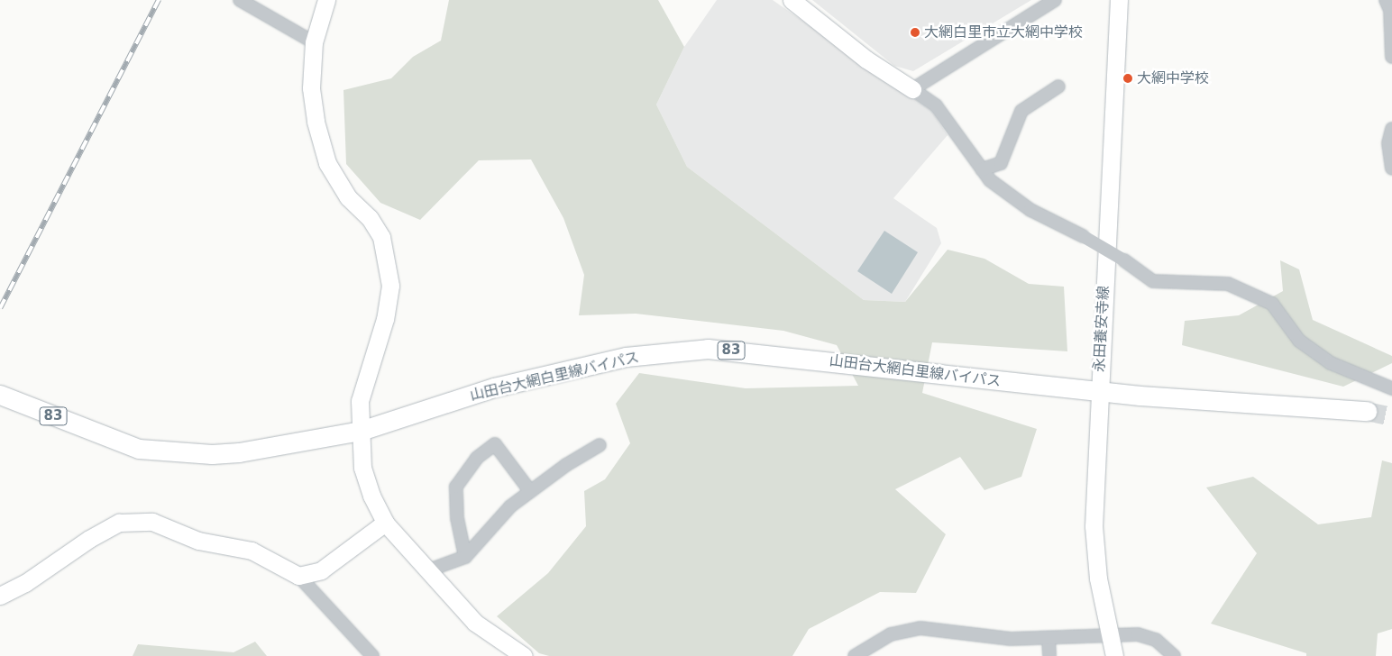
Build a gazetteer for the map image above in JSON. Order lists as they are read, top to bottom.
{
  "streets": {
    "main road": ["83", "山田台大網白里線バイパス"],
    "street": ["永田養安寺線"]
  },
  "crossings": [
    ["永田養安寺線", "山田台大網白里線バイパス"]
  ],
  "places": ["大網白里市立大網中学校", "大網中学校"]
}
